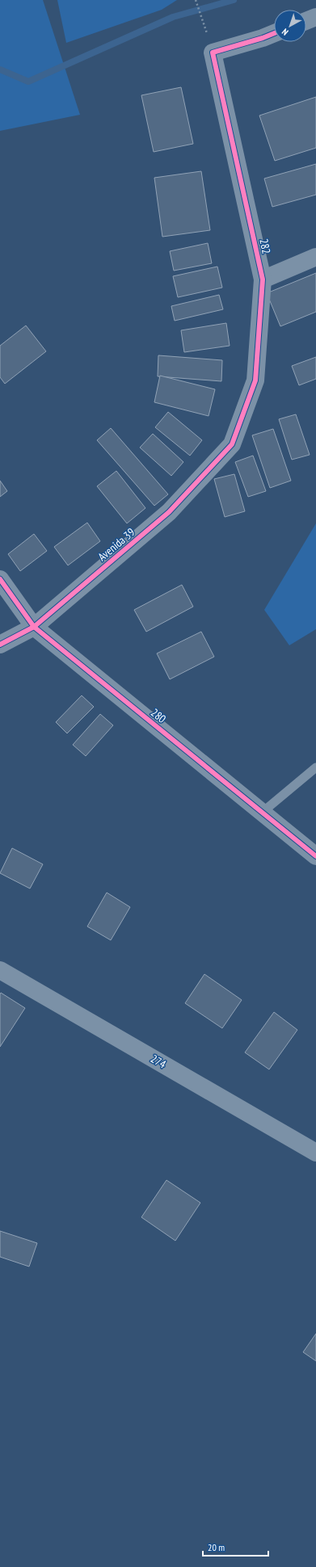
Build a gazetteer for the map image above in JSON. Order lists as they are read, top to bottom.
{
  "streets": {
    "street": [
      "282",
      "Avenida 39",
      "280",
      "274"
    ]
  },
  "crossings": [
    ["282", "Avenida 39"],
    ["Avenida 39", "280"]
  ],
  "scale_bar": "20 m",
  "north": "bottom left"
}
